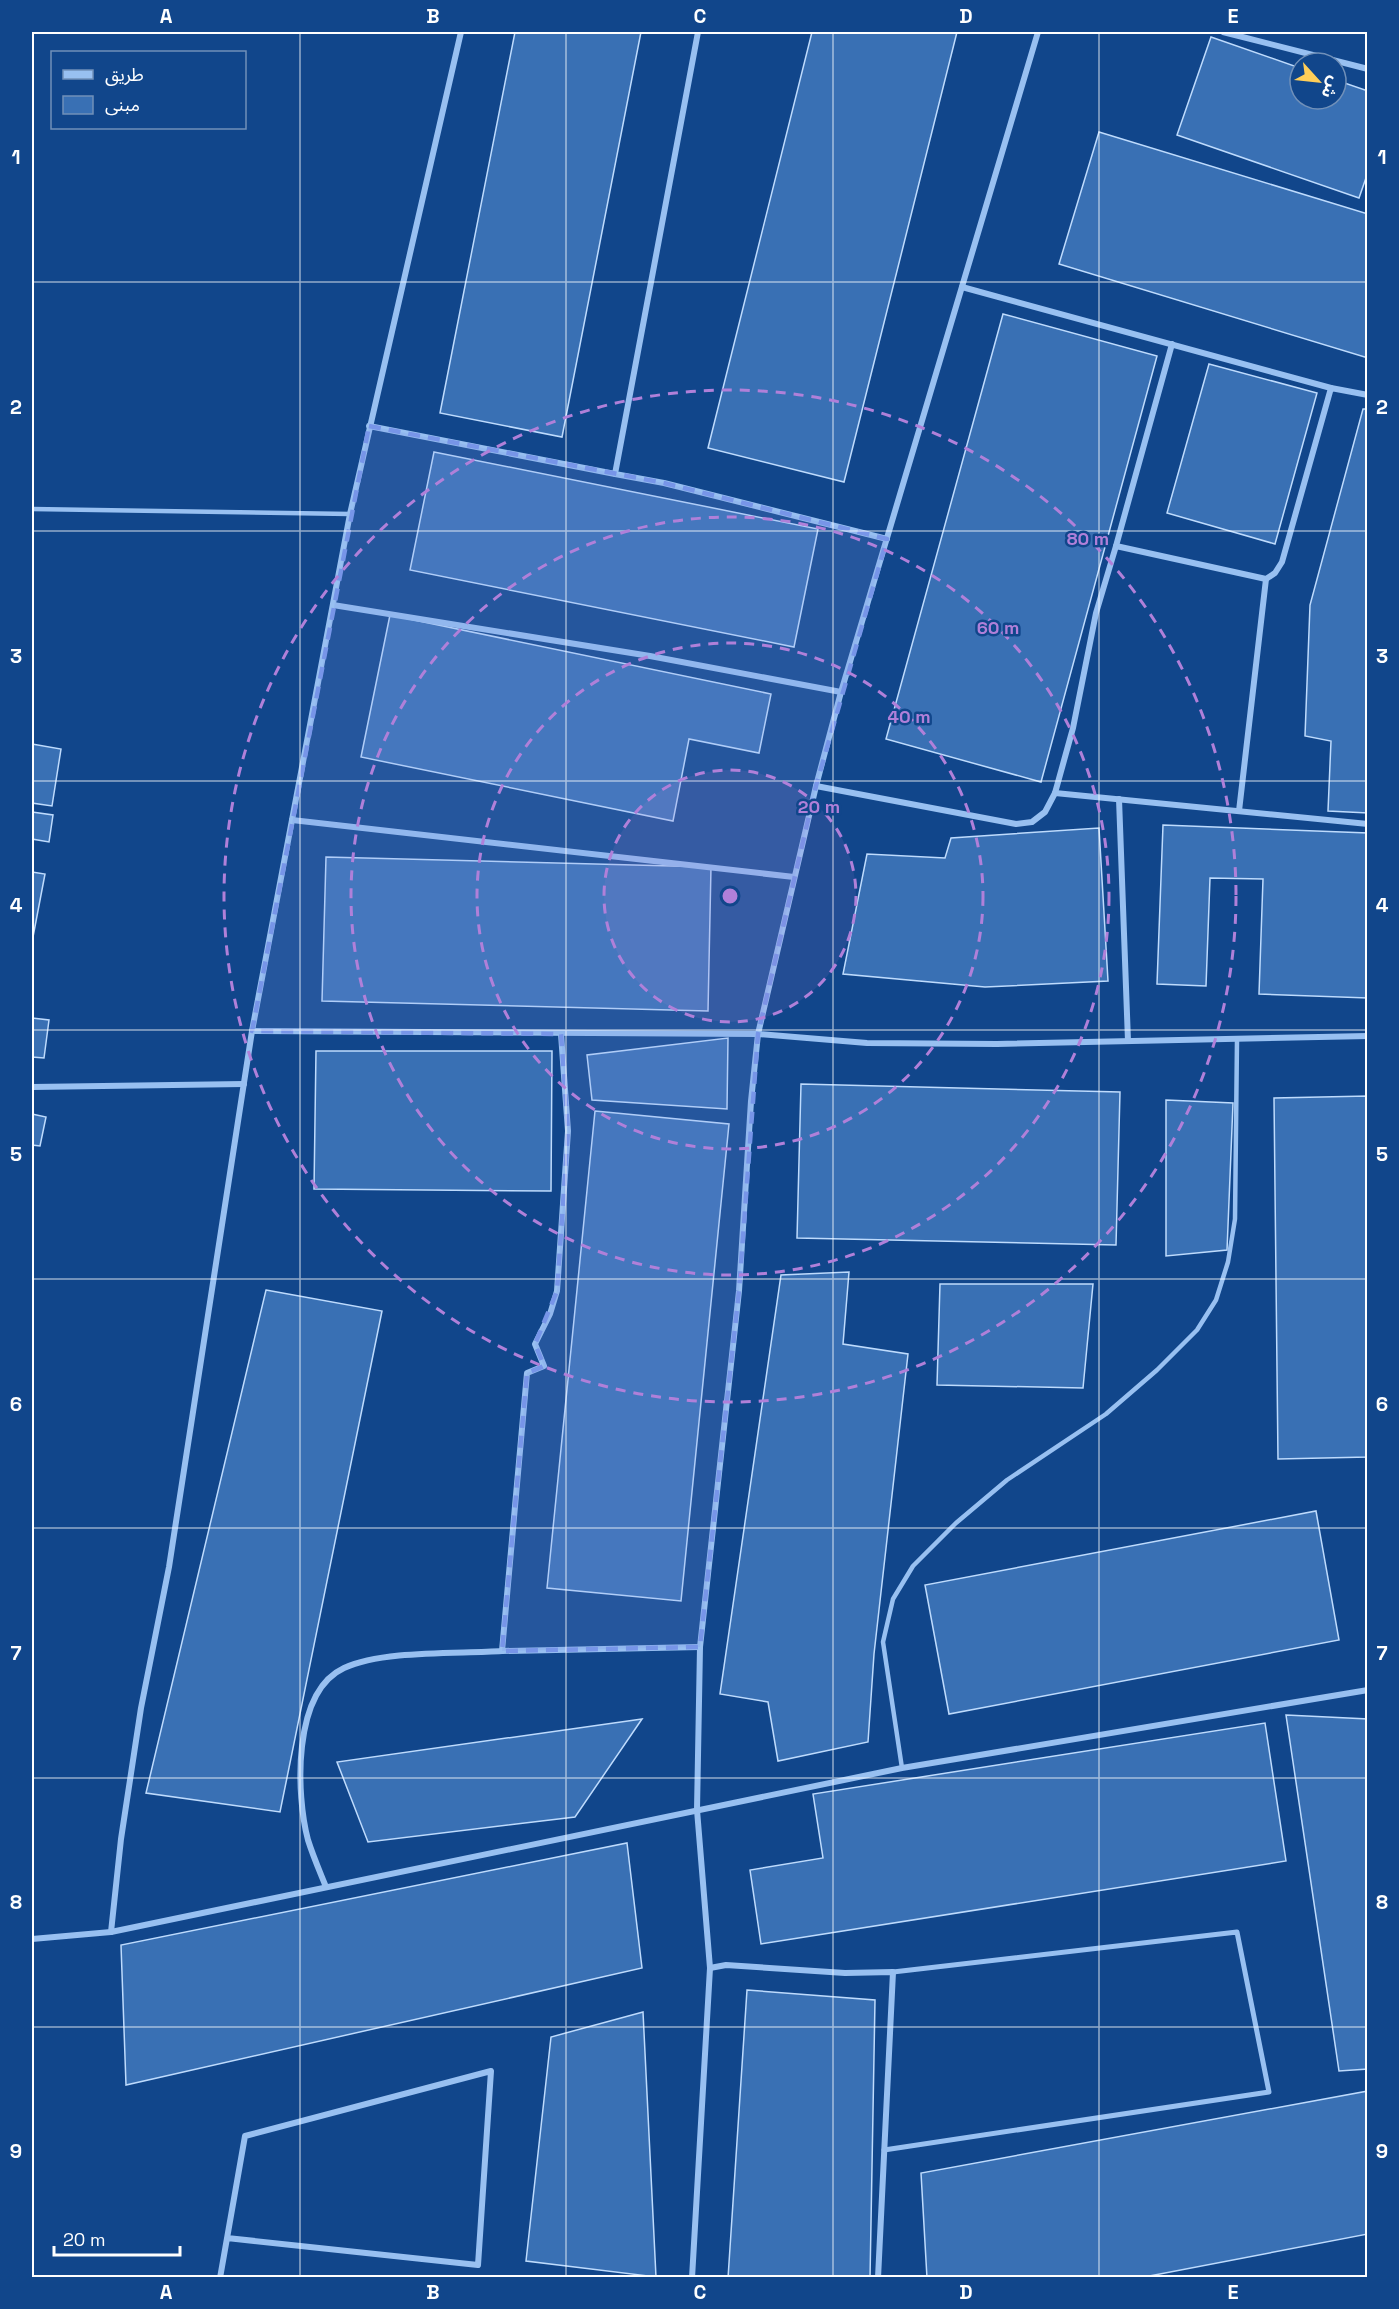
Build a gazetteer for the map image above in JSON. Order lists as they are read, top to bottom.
{
  "legend": ["طريق", "مبنى"],
  "scale_bar": "20 m",
  "north": "bottom right",
  "grid": {
    "columns": [
      "A",
      "B",
      "C",
      "D",
      "E"
    ],
    "rows": [
      "1",
      "2",
      "3",
      "4",
      "5",
      "6",
      "7",
      "8",
      "9"
    ]
  },
  "rings": [
    "80 m",
    "60 m",
    "40 m",
    "20 m"
  ]
}
